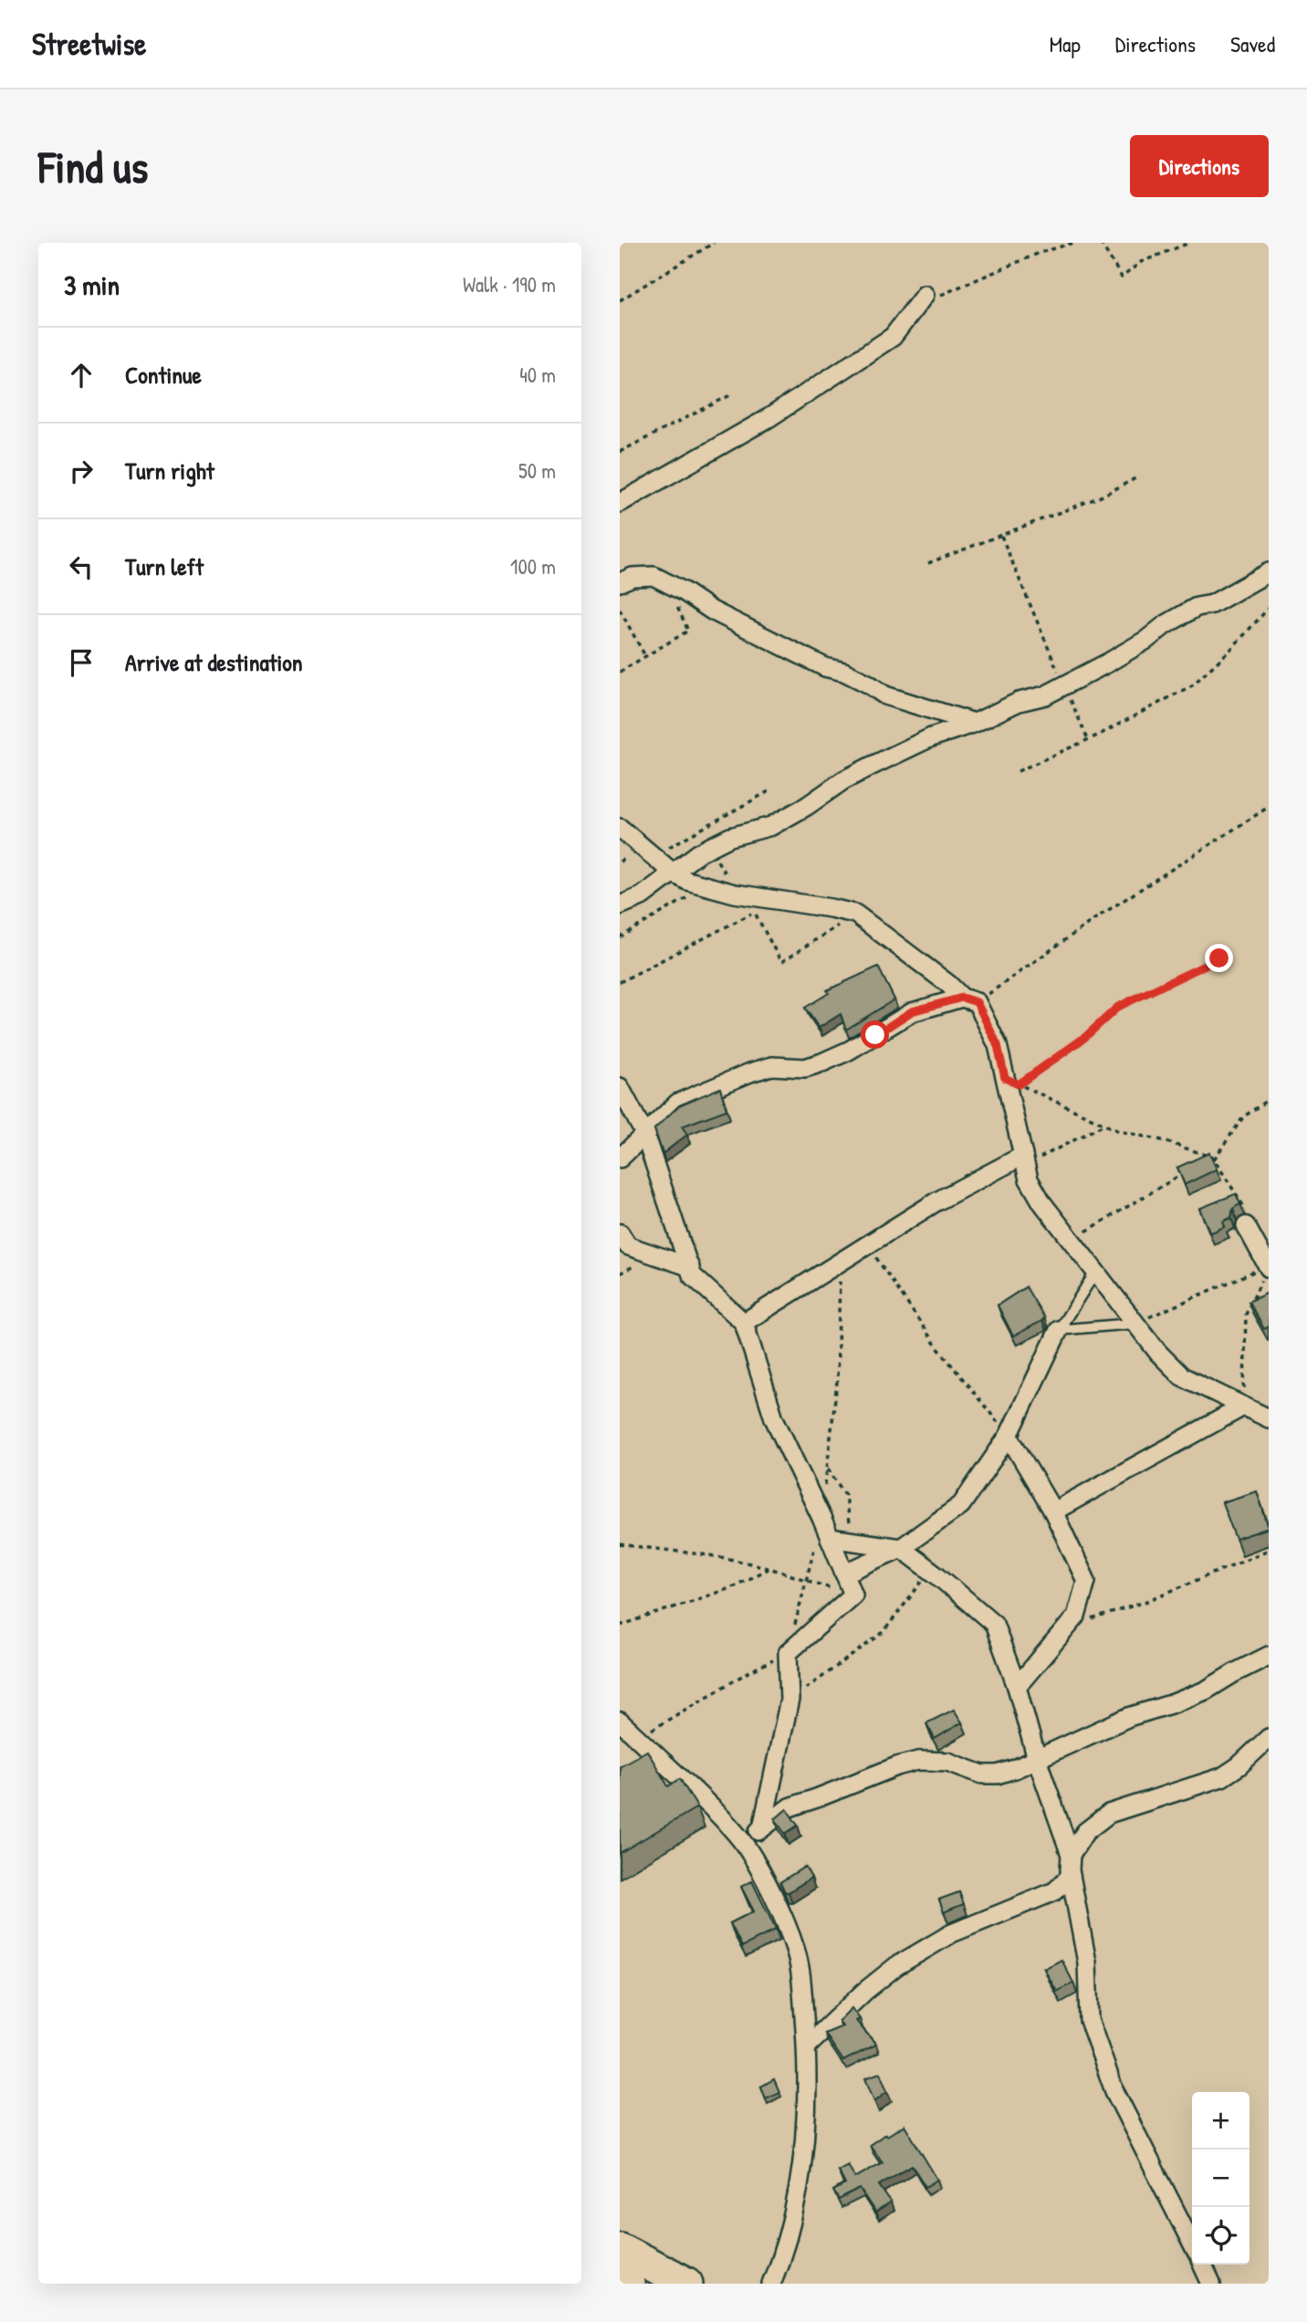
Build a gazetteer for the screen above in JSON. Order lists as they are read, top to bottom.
{
  "page": {
    "header": "Streetwise",
    "nav": ["Map", "Directions", "Saved"],
    "buttons": "Directions",
    "title": "Find us",
    "heading": ["3 min", "Walk · 190 m"],
    "list": [
      ["Continue", "40 m"],
      ["Turn right", "50 m"],
      ["Turn left", "100 m"],
      "Arrive at destination"
    ],
    "map_buttons": ["+", "−"]
  }
}
